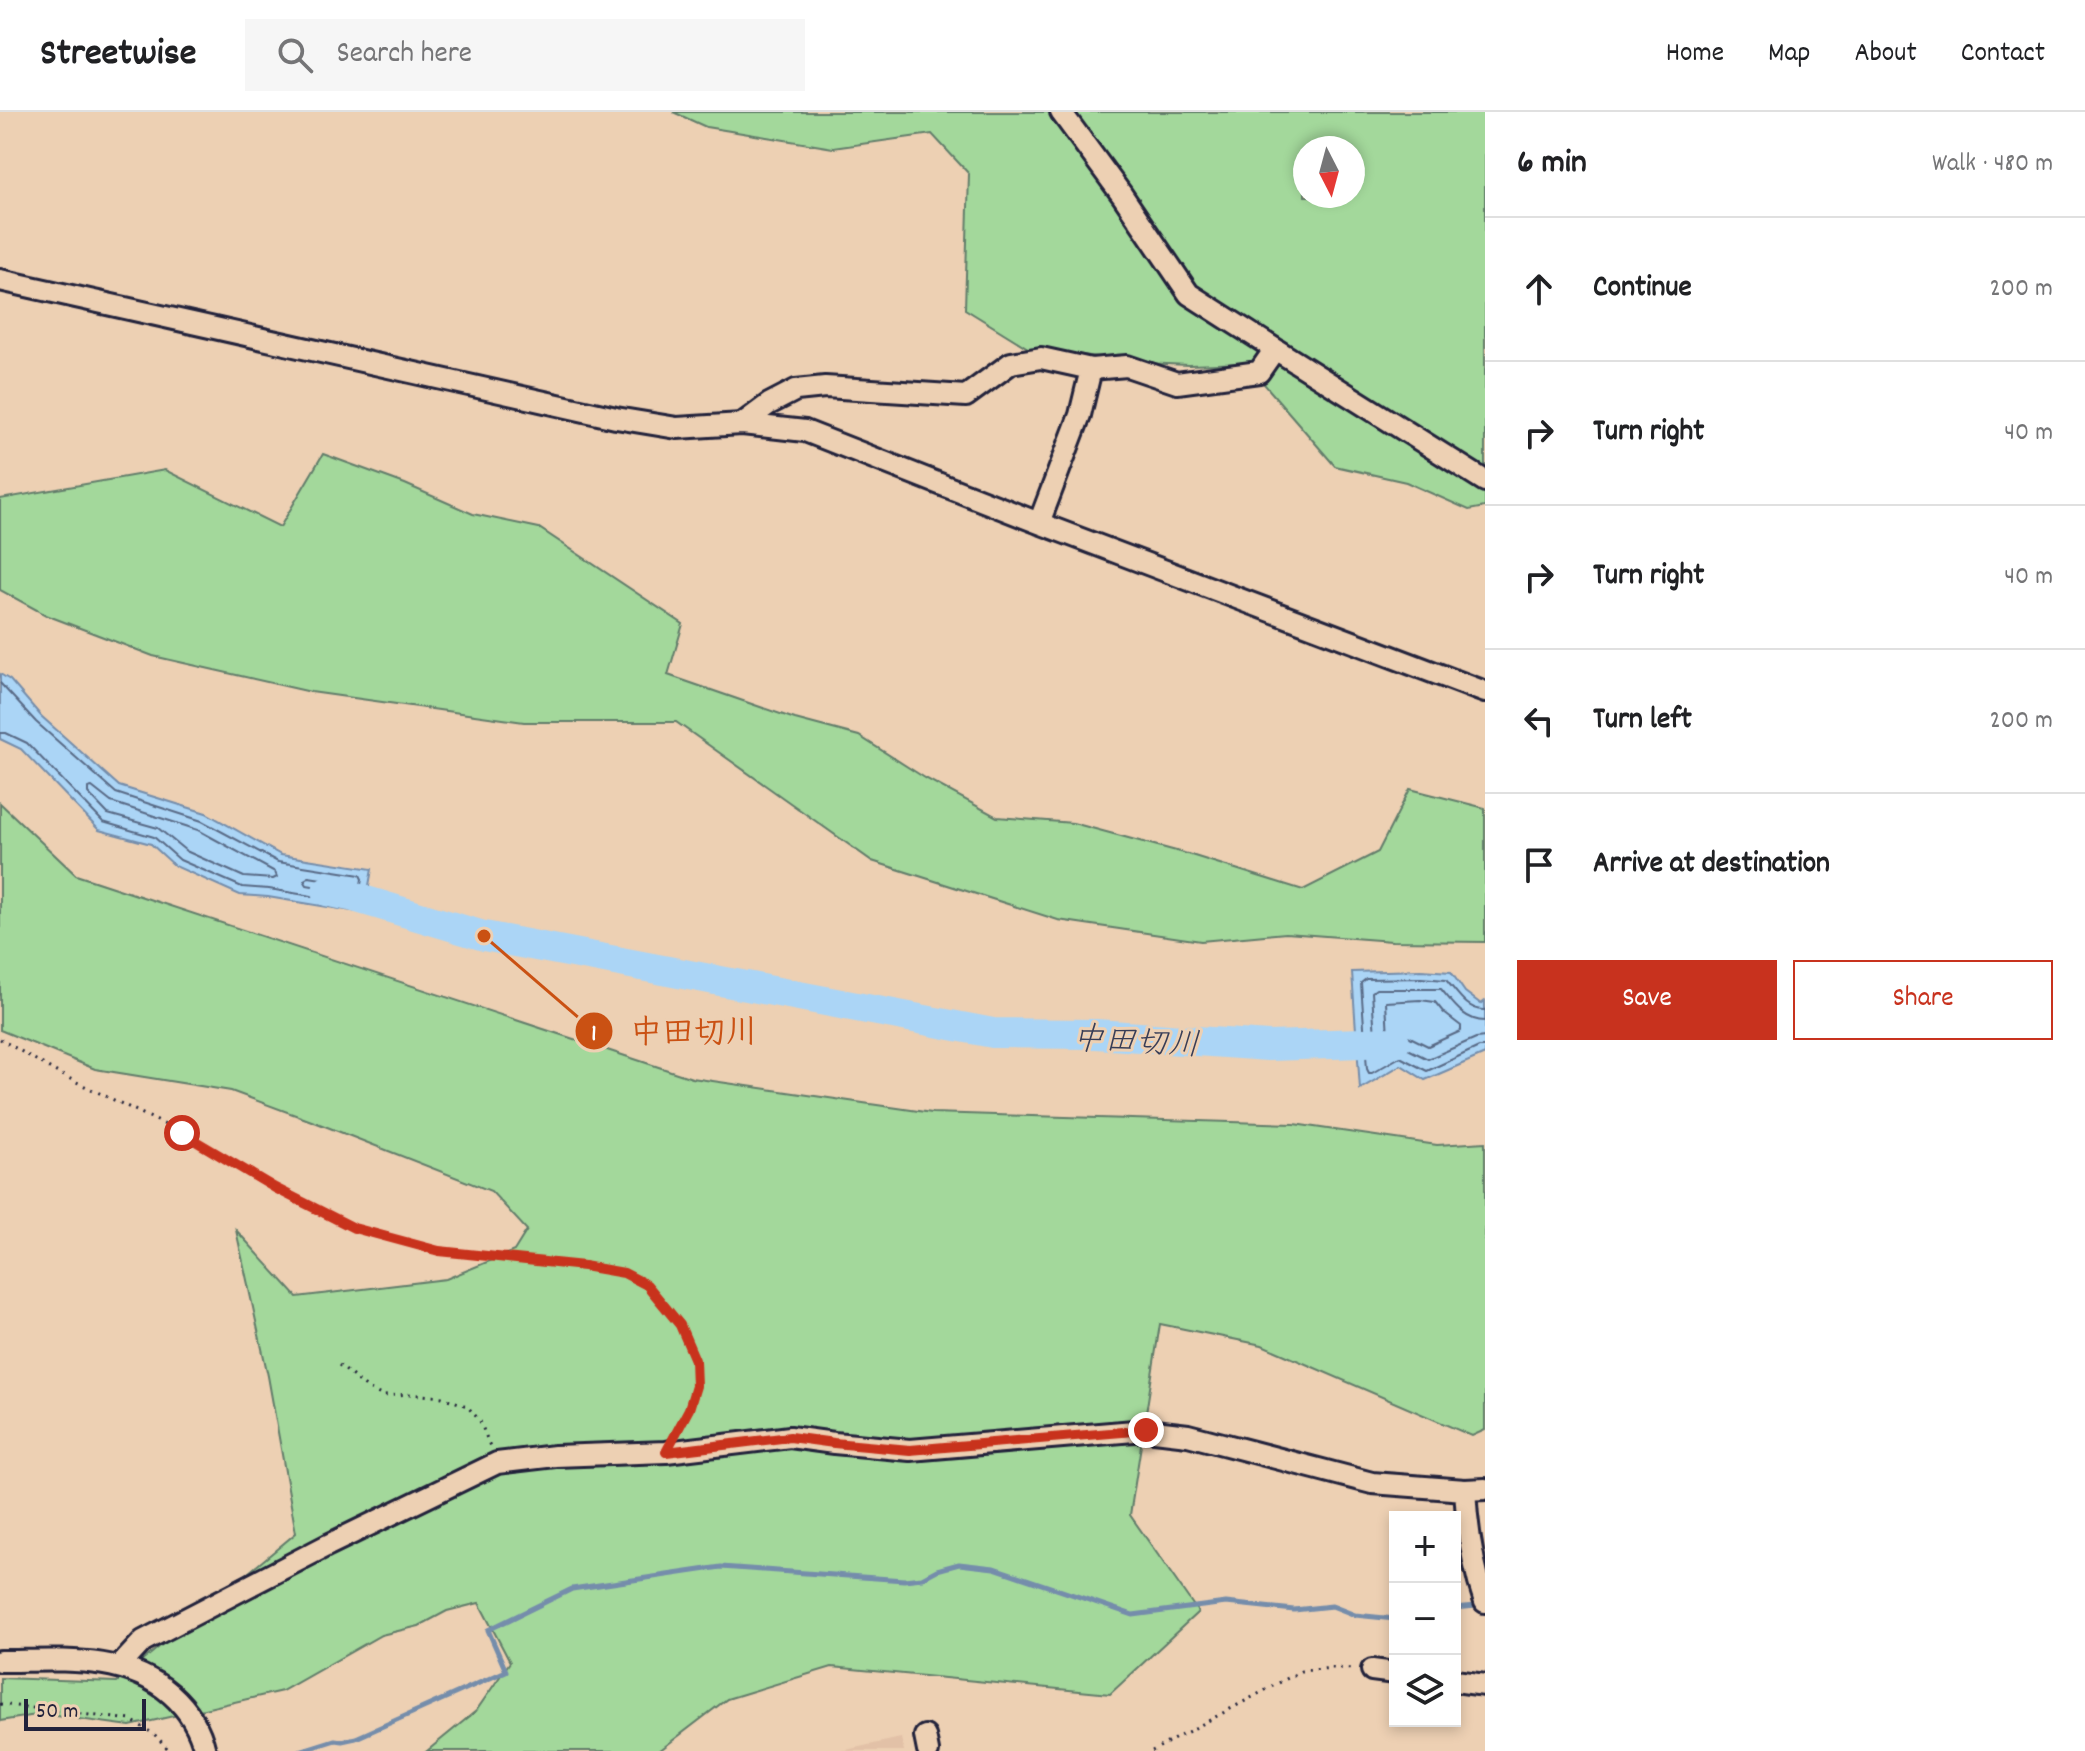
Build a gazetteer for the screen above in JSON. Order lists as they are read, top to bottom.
{
  "water": ["中田切川"],
  "places": ["中田切川"],
  "scale_bar": "50 m",
  "north": "bottom",
  "page": {
    "header": "Streetwise",
    "search": "Search here",
    "nav": [
      "Home",
      "Map",
      "About",
      "Contact"
    ],
    "heading": ["6 min", "Walk · 480 m"],
    "list": [
      ["Continue", "200 m"],
      ["Turn right", "40 m"],
      ["Turn right", "40 m"],
      ["Turn left", "200 m"],
      "Arrive at destination"
    ],
    "buttons": ["Save", "Share"],
    "map_buttons": ["+", "−"],
    "scale": "50 m"
  }
}
